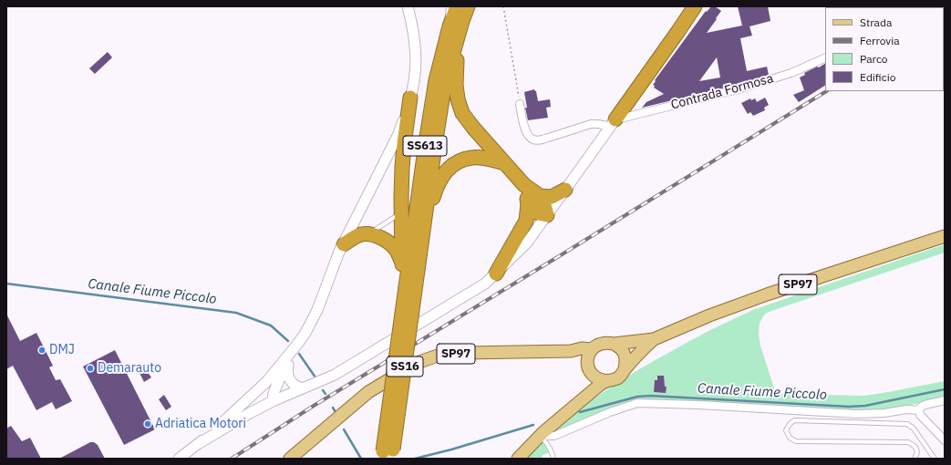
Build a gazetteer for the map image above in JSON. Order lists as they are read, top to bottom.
{
  "streets": {
    "highway": ["SS613", "SS16"],
    "main road": ["SP97"],
    "street": ["Contrada Formosa"]
  },
  "crossings": [
    ["SS613", "SS16"]
  ],
  "water": ["Canale Fiume Piccolo"],
  "places": ["DMJ", "Demarauto", "Adriatica Motori"],
  "legend": [
    "Strada",
    "Ferrovia",
    "Parco",
    "Edificio"
  ]
}
